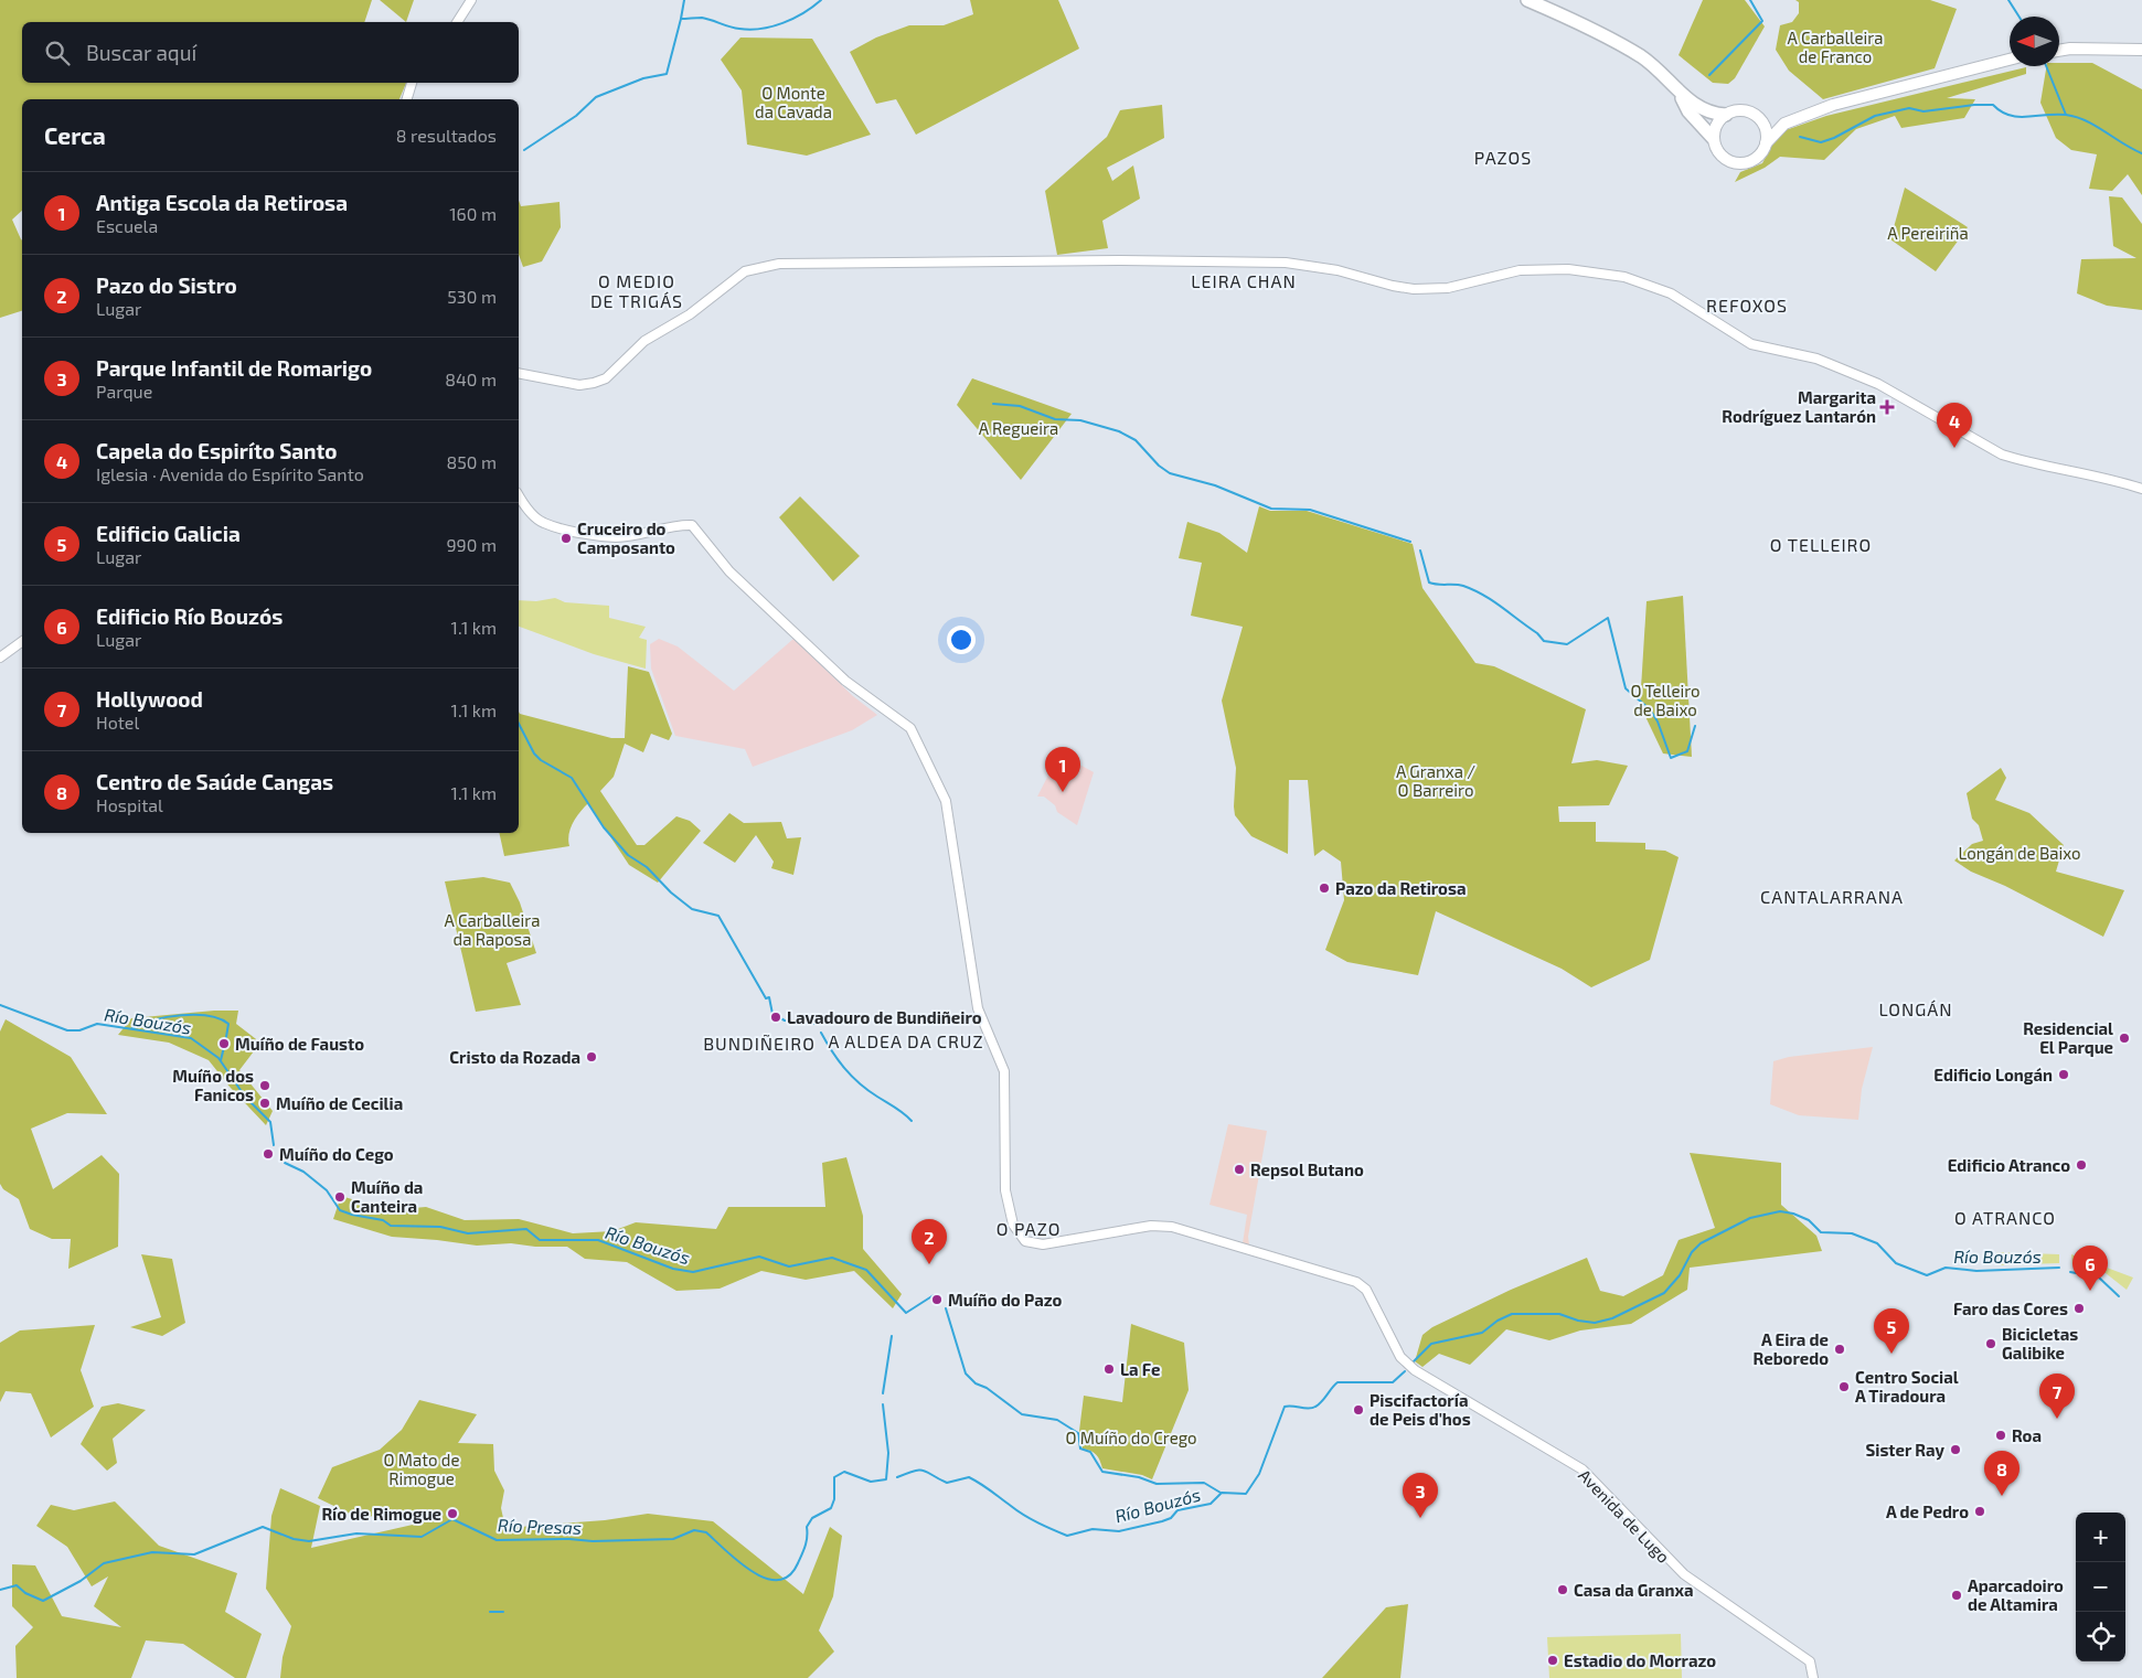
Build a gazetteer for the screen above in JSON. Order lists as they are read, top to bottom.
{
  "streets": {
    "street": ["Avenida de Lugo"]
  },
  "districts": [
    "PAZOS",
    "O MEDIO DE TRIGÁS",
    "LEIRA CHAN",
    "REFOXOS",
    "O TELLEIRO",
    "CANTALARRANA",
    "LONGÁN",
    "A ALDEA DA CRUZ",
    "BUNDIÑEIRO",
    "O ATRANCO",
    "O PAZO"
  ],
  "water": ["Río Bouzós", "Río Presas"],
  "parks": [
    "A Carballeira de Franco",
    "O Monte da Cavada",
    "A Pereiriña",
    "A Regueira",
    "O Telleiro de Baixo",
    "A Granxa / O Barreiro",
    "Longán de Baixo",
    "A Carballeira da Raposa",
    "O Muíño do Crego",
    "O Mato de Rimogue"
  ],
  "places": {
    "health": ["Margarita Rodríguez Lantarón"],
    "other": [
      "Cruceiro do Camposanto",
      "Pazo da Retirosa",
      "Lavadouro de Bundiñeiro",
      "Residencial El Parque",
      "Muíño de Fausto",
      "Cristo da Rozada",
      "Edificio Longán",
      "Muíño dos Fanicos",
      "Muíño de Cecilia",
      "Muíño do Cego",
      "Edificio Atranco",
      "Repsol Butano",
      "Muíño da Canteira",
      "Muíño do Pazo",
      "Faro das Cores",
      "Bicicletas Galibike",
      "A Eira de Reboredo",
      "La Fe",
      "Centro Social A Tiradoura",
      "Piscifactoría de Peis d'hos",
      "Roa",
      "Sister Ray",
      "A de Pedro",
      "Río de Rimogue",
      "Casa da Granxa",
      "Aparcadoiro de Altamira",
      "Estadio do Morrazo"
    ]
  },
  "north": "left",
  "page": {
    "search": "Buscar aquí",
    "heading": ["Cerca", "8 resultados"],
    "list": [
      {
        "mark": "1",
        "name": "Antiga Escola da Retirosa",
        "note": "Escuela",
        "value": "160 m"
      },
      {
        "mark": "2",
        "name": "Pazo do Sistro",
        "note": "Lugar",
        "value": "530 m"
      },
      {
        "mark": "3",
        "name": "Parque Infantil de Romarigo",
        "note": "Parque",
        "value": "840 m"
      },
      {
        "mark": "4",
        "name": "Capela do Espiríto Santo",
        "note": "Iglesia · Avenida do Espírito Santo",
        "value": "850 m"
      },
      {
        "mark": "5",
        "name": "Edificio Galicia",
        "note": "Lugar",
        "value": "990 m"
      },
      {
        "mark": "6",
        "name": "Edificio Río Bouzós",
        "note": "Lugar",
        "value": "1.1 km"
      },
      {
        "mark": "7",
        "name": "Hollywood",
        "note": "Hotel",
        "value": "1.1 km"
      },
      {
        "mark": "8",
        "name": "Centro de Saúde Cangas",
        "note": "Hospital",
        "value": "1.1 km"
      }
    ],
    "pins": [
      "4",
      "1",
      "2",
      "6",
      "5",
      "7",
      "8",
      "3"
    ],
    "map_buttons": ["+", "−"]
  }
}
